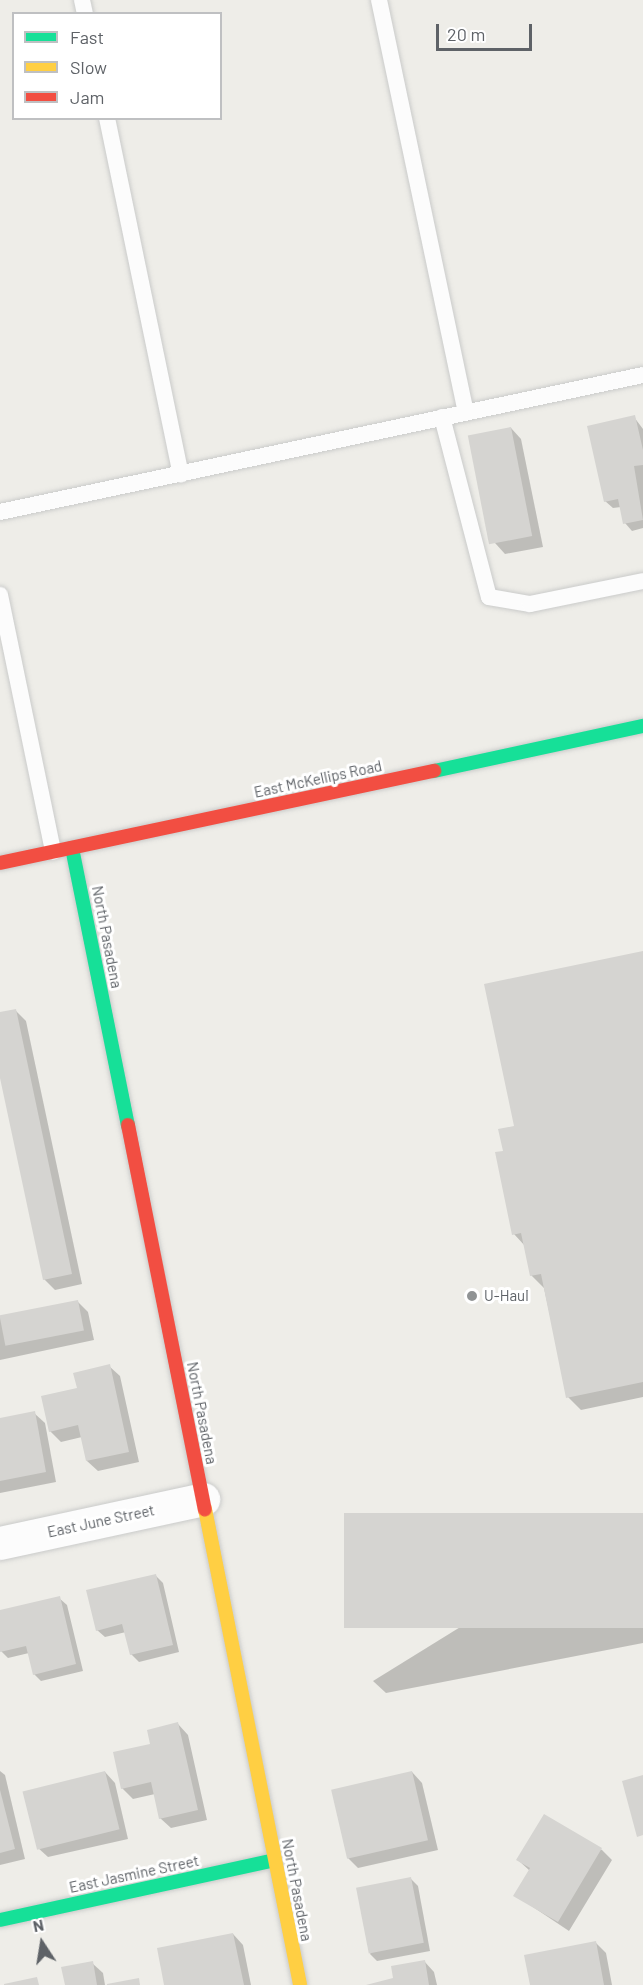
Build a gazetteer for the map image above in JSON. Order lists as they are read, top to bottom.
{
  "streets": {
    "street": [
      "East McKellips Road",
      "North Pasadena",
      "East June Street",
      "East Jasmine Street"
    ]
  },
  "crossings": [
    ["East McKellips Road", "North Pasadena"],
    ["North Pasadena", "East June Street"],
    ["North Pasadena", "East Jasmine Street"]
  ],
  "places": ["U-Haul"],
  "legend": ["Fast", "Slow", "Jam"],
  "scale_bar": "20 m",
  "north": "top"
}
